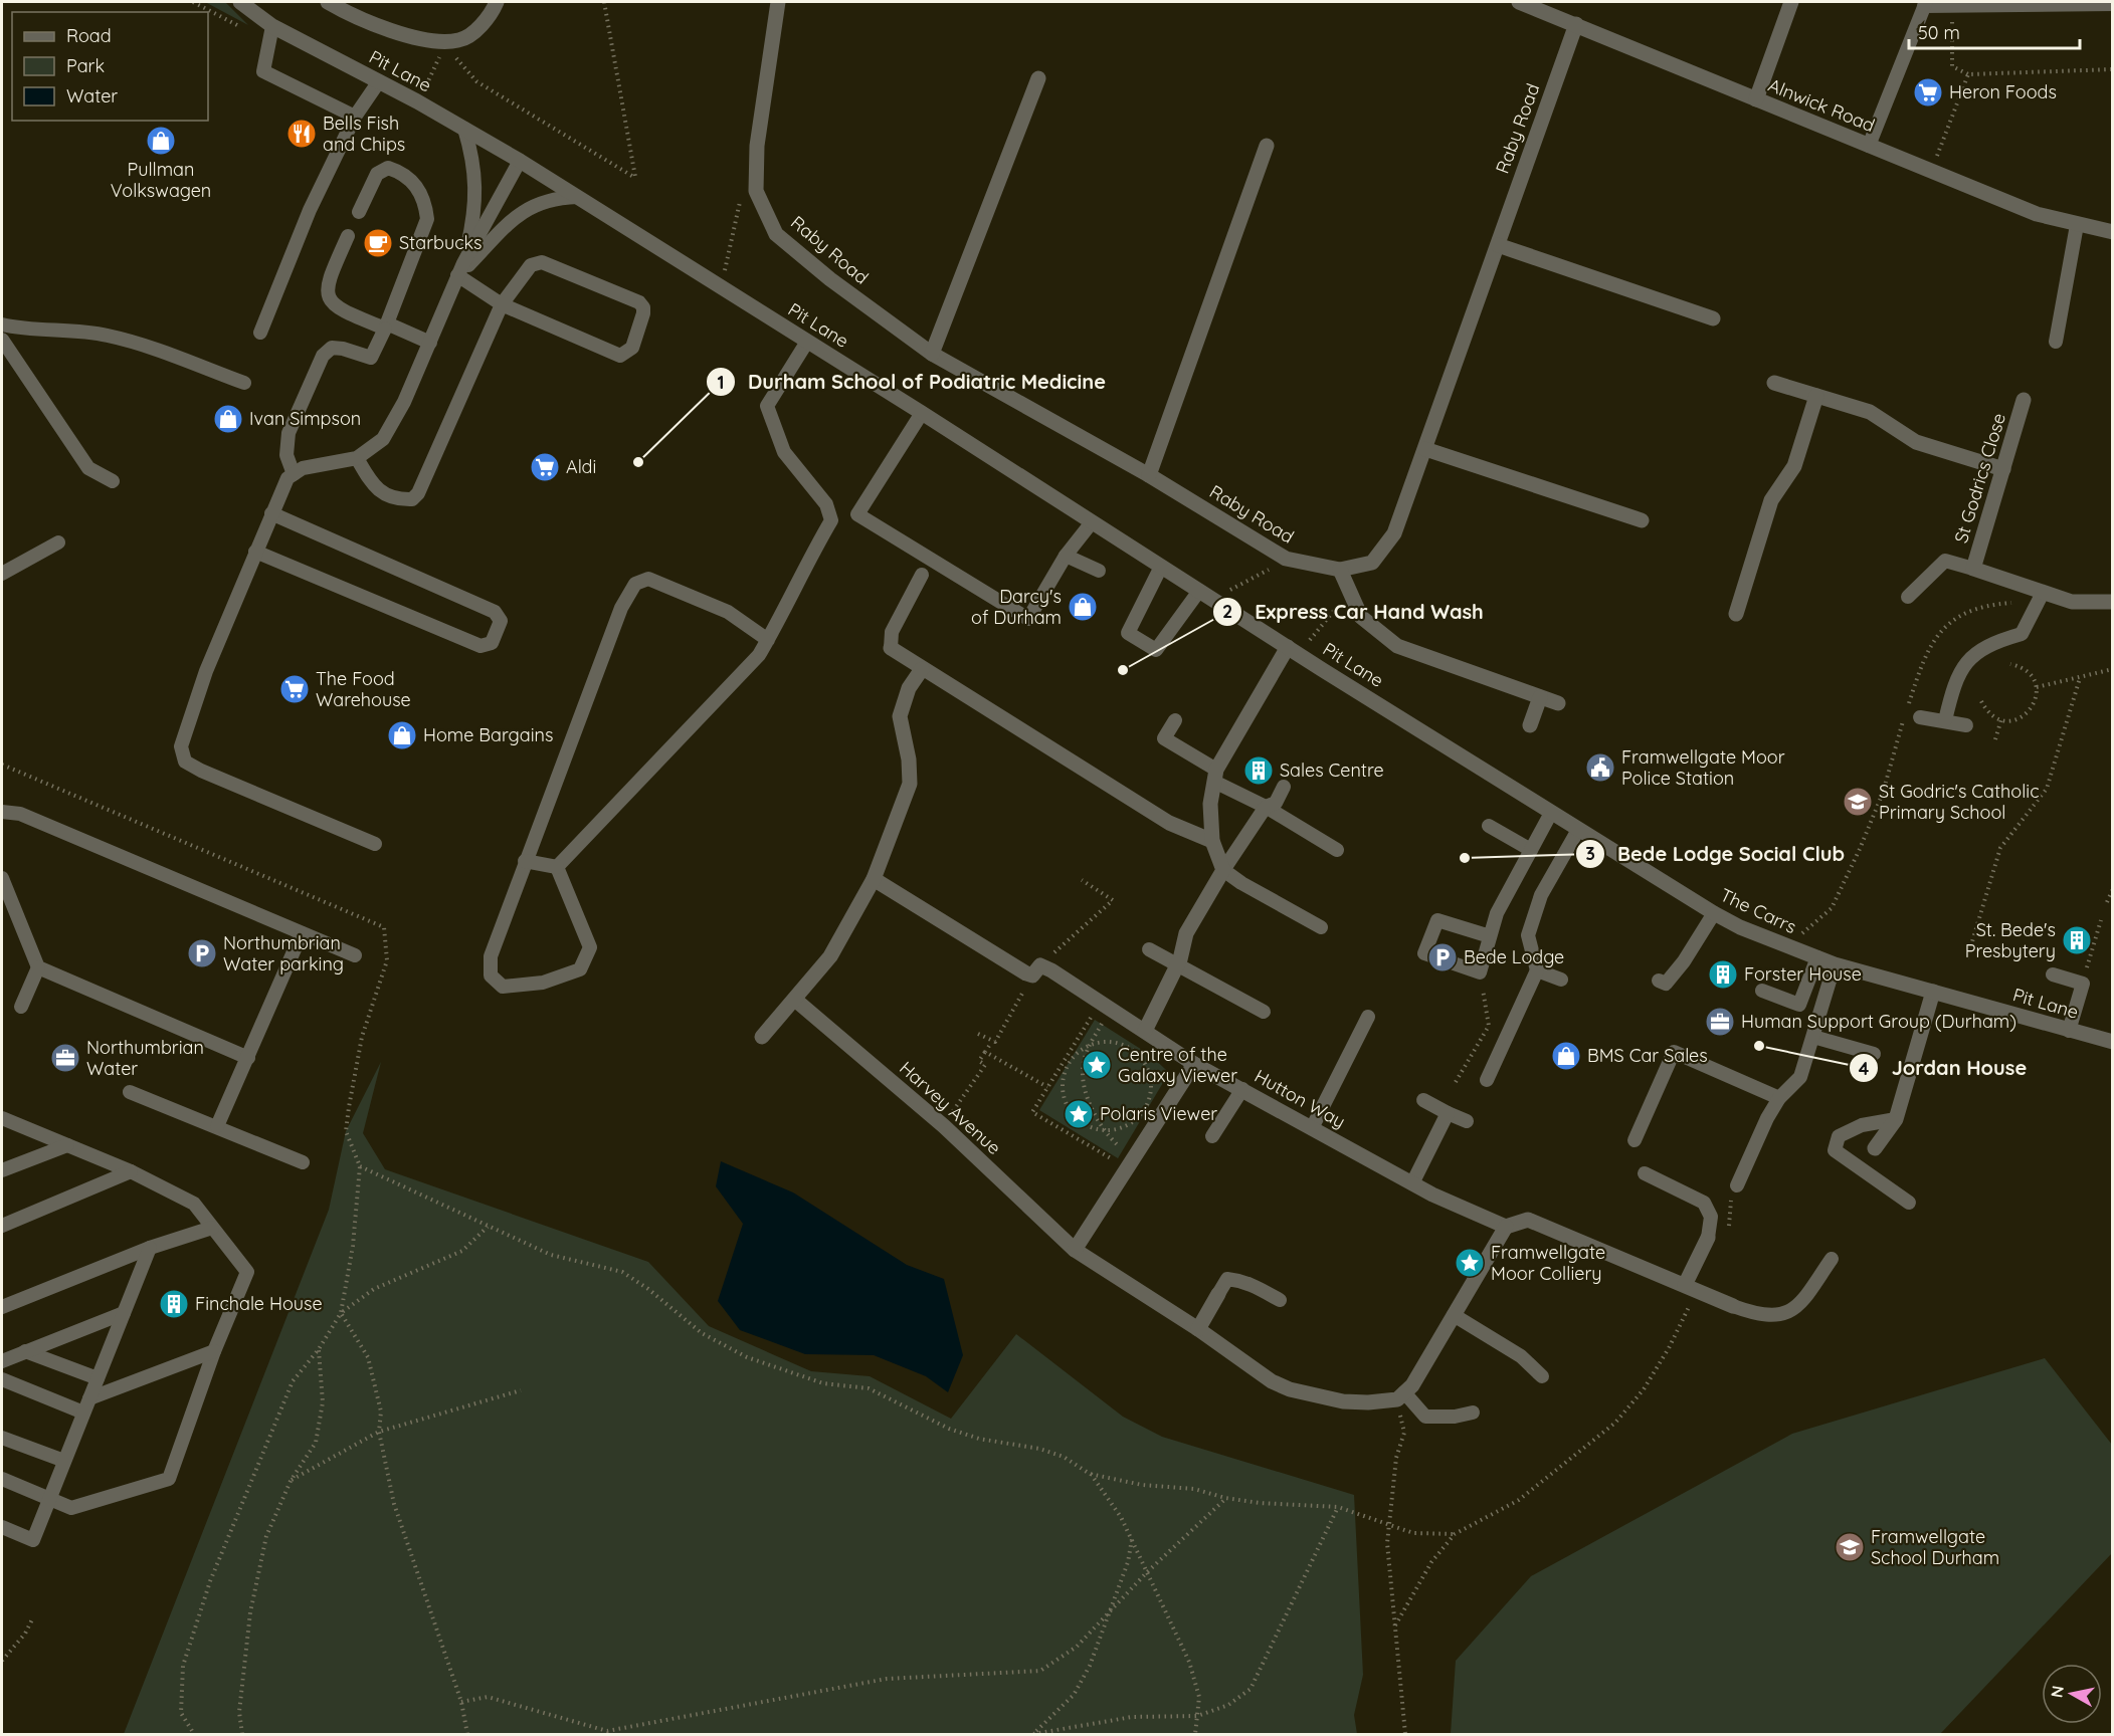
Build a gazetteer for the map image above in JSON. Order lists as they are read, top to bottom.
{
  "streets": {
    "street": [
      "Pit Lane",
      "Alnwick Road",
      "Raby Road",
      "St Godrics Close",
      "The Carrs",
      "Hutton Way",
      "Harvey Avenue"
    ]
  },
  "crossings": [
    ["Pit Lane", "The Carrs"],
    ["Alnwick Road", "Raby Road"]
  ],
  "places": {
    "supermarket": ["Heron Foods", "Aldi", "The Food Warehouse"],
    "restaurant": ["Bells Fish and Chips"],
    "shop": [
      "Pullman Volkswagen",
      "Ivan Simpson",
      "Darcy's of Durham",
      "Home Bargains",
      "BMS Car Sales"
    ],
    "cafe": ["Starbucks"],
    "other": [
      "Durham School of Podiatric Medicine",
      "Express Car Hand Wash",
      "Bede Lodge Social Club",
      "Jordan House"
    ],
    "public building": ["Framwellgate Moor Police Station"],
    "building": [
      "Sales Centre",
      "St. Bede's Presbytery",
      "Forster House",
      "Finchale House"
    ],
    "school or university": ["St Godric's Catholic Primary School", "Framwellgate School Durham"],
    "parking": ["Northumbrian Water parking", "Bede Lodge"],
    "office": ["Human Support Group (Durham)", "Northumbrian Water"],
    "place": ["Centre of the Galaxy Viewer", "Polaris Viewer", "Framwellgate Moor Colliery"]
  },
  "legend": ["Road", "Park", "Water"],
  "scale_bar": "50 m",
  "north": "left"
}
